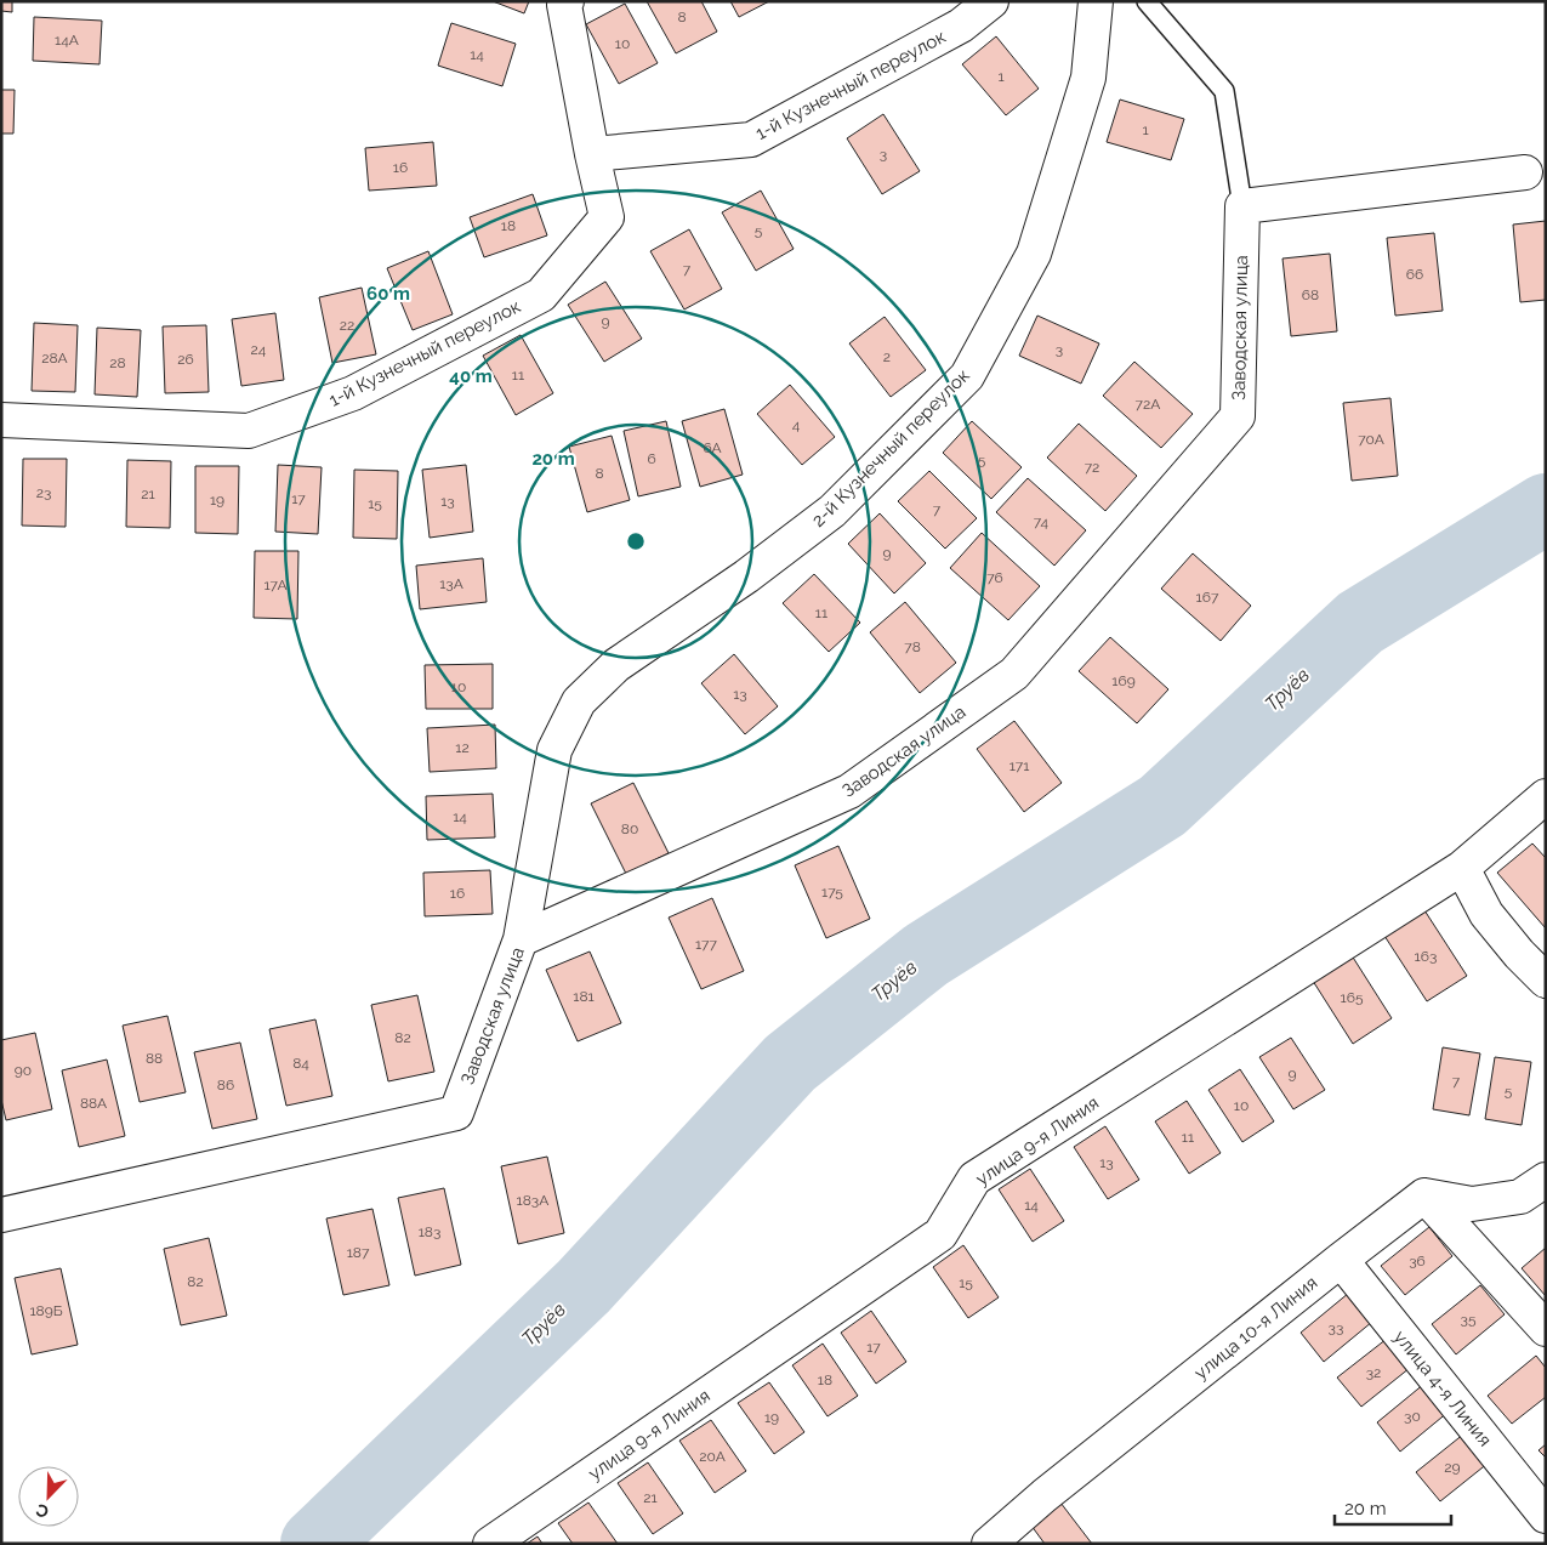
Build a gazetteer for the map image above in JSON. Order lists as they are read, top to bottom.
{
  "streets": {
    "street": [
      "1-й Кузнечный переулок",
      "Заводская улица",
      "2-й Кузнечный переулок",
      "улица 9-я Линия",
      "улица 10-я Линия",
      "улица 4-я Линия"
    ]
  },
  "crossings": [
    ["Заводская улица", "2-й Кузнечный переулок"],
    ["улица 10-я Линия", "улица 4-я Линия"]
  ],
  "water": ["Труёв"],
  "house_numbers": [
    "8",
    "14А",
    "10",
    "14",
    "1",
    "1",
    "3",
    "16",
    "18",
    "5",
    "7",
    "66",
    "68",
    "9",
    "22",
    "24",
    "3",
    "2",
    "28А",
    "26",
    "28",
    "11",
    "72А",
    "4",
    "70А",
    "6А",
    "6",
    "5",
    "72",
    "8",
    "23",
    "21",
    "17",
    "19",
    "13",
    "15",
    "7",
    "74",
    "9",
    "76",
    "13А",
    "17А",
    "167",
    "11",
    "78",
    "169",
    "10",
    "13",
    "12",
    "171",
    "14",
    "80",
    "175",
    "16",
    "177",
    "163",
    "181",
    "165",
    "82",
    "88",
    "84",
    "90",
    "9",
    "7",
    "86",
    "5",
    "88А",
    "10",
    "11",
    "13",
    "183А",
    "14",
    "183",
    "187",
    "36",
    "82",
    "15",
    "189Б",
    "35",
    "33",
    "17",
    "32",
    "18",
    "30",
    "19",
    "20А",
    "29",
    "21"
  ],
  "scale_bar": "20 m",
  "north": "bottom left",
  "rings": ["60 m", "40 m", "20 m"]
}
